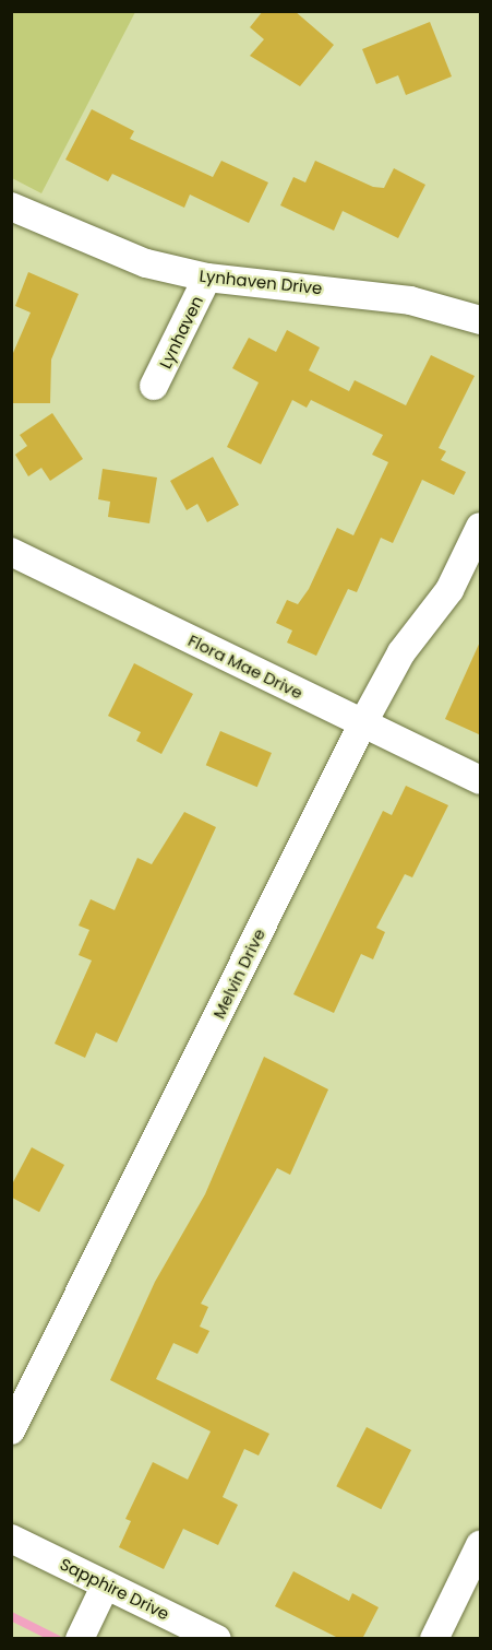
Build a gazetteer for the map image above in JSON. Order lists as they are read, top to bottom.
{
  "streets": {
    "street": [
      "Lynhaven Drive",
      "Lynhaven",
      "Flora Mae Drive",
      "Melvin Drive",
      "Sapphire Drive"
    ]
  },
  "crossings": [
    ["Lynhaven Drive", "Lynhaven"],
    ["Flora Mae Drive", "Melvin Drive"]
  ]
}
